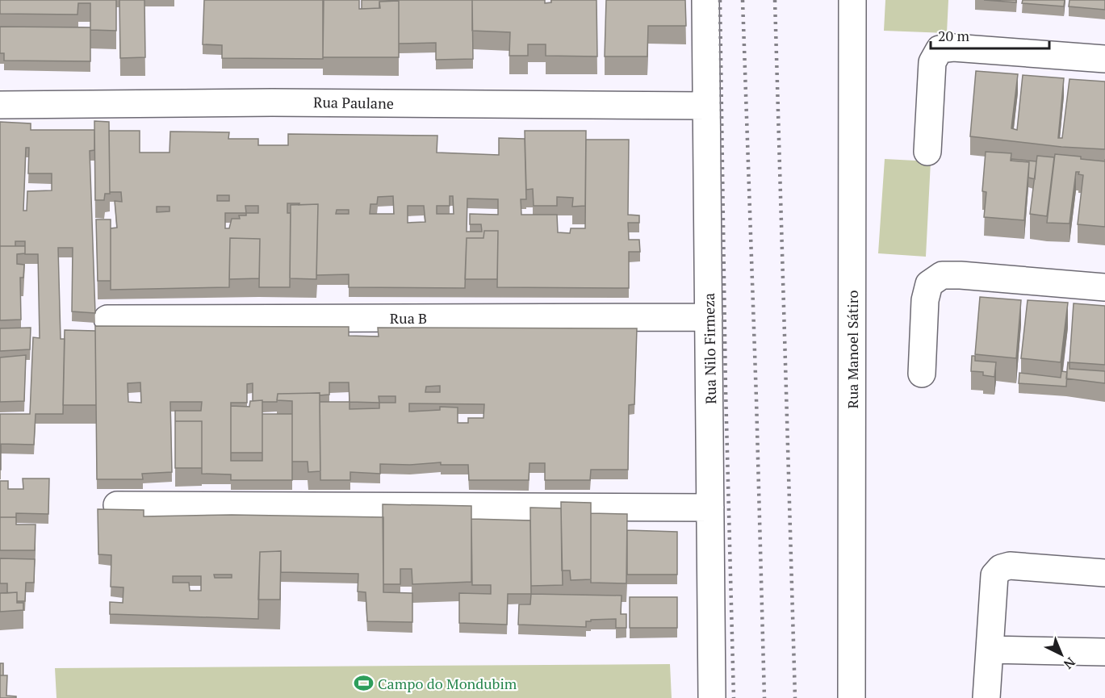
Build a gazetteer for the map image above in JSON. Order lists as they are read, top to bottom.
{
  "streets": {
    "street": [
      "Rua Paulane",
      "Rua B",
      "Rua Nilo Firmeza",
      "Rua Manoel Sátiro"
    ]
  },
  "crossings": [
    ["Rua Paulane", "Rua Nilo Firmeza"],
    ["Rua B", "Rua Nilo Firmeza"]
  ],
  "places": {
    "sports": ["Campo do Mondubim"]
  },
  "scale_bar": "20 m",
  "north": "bottom right"
}
